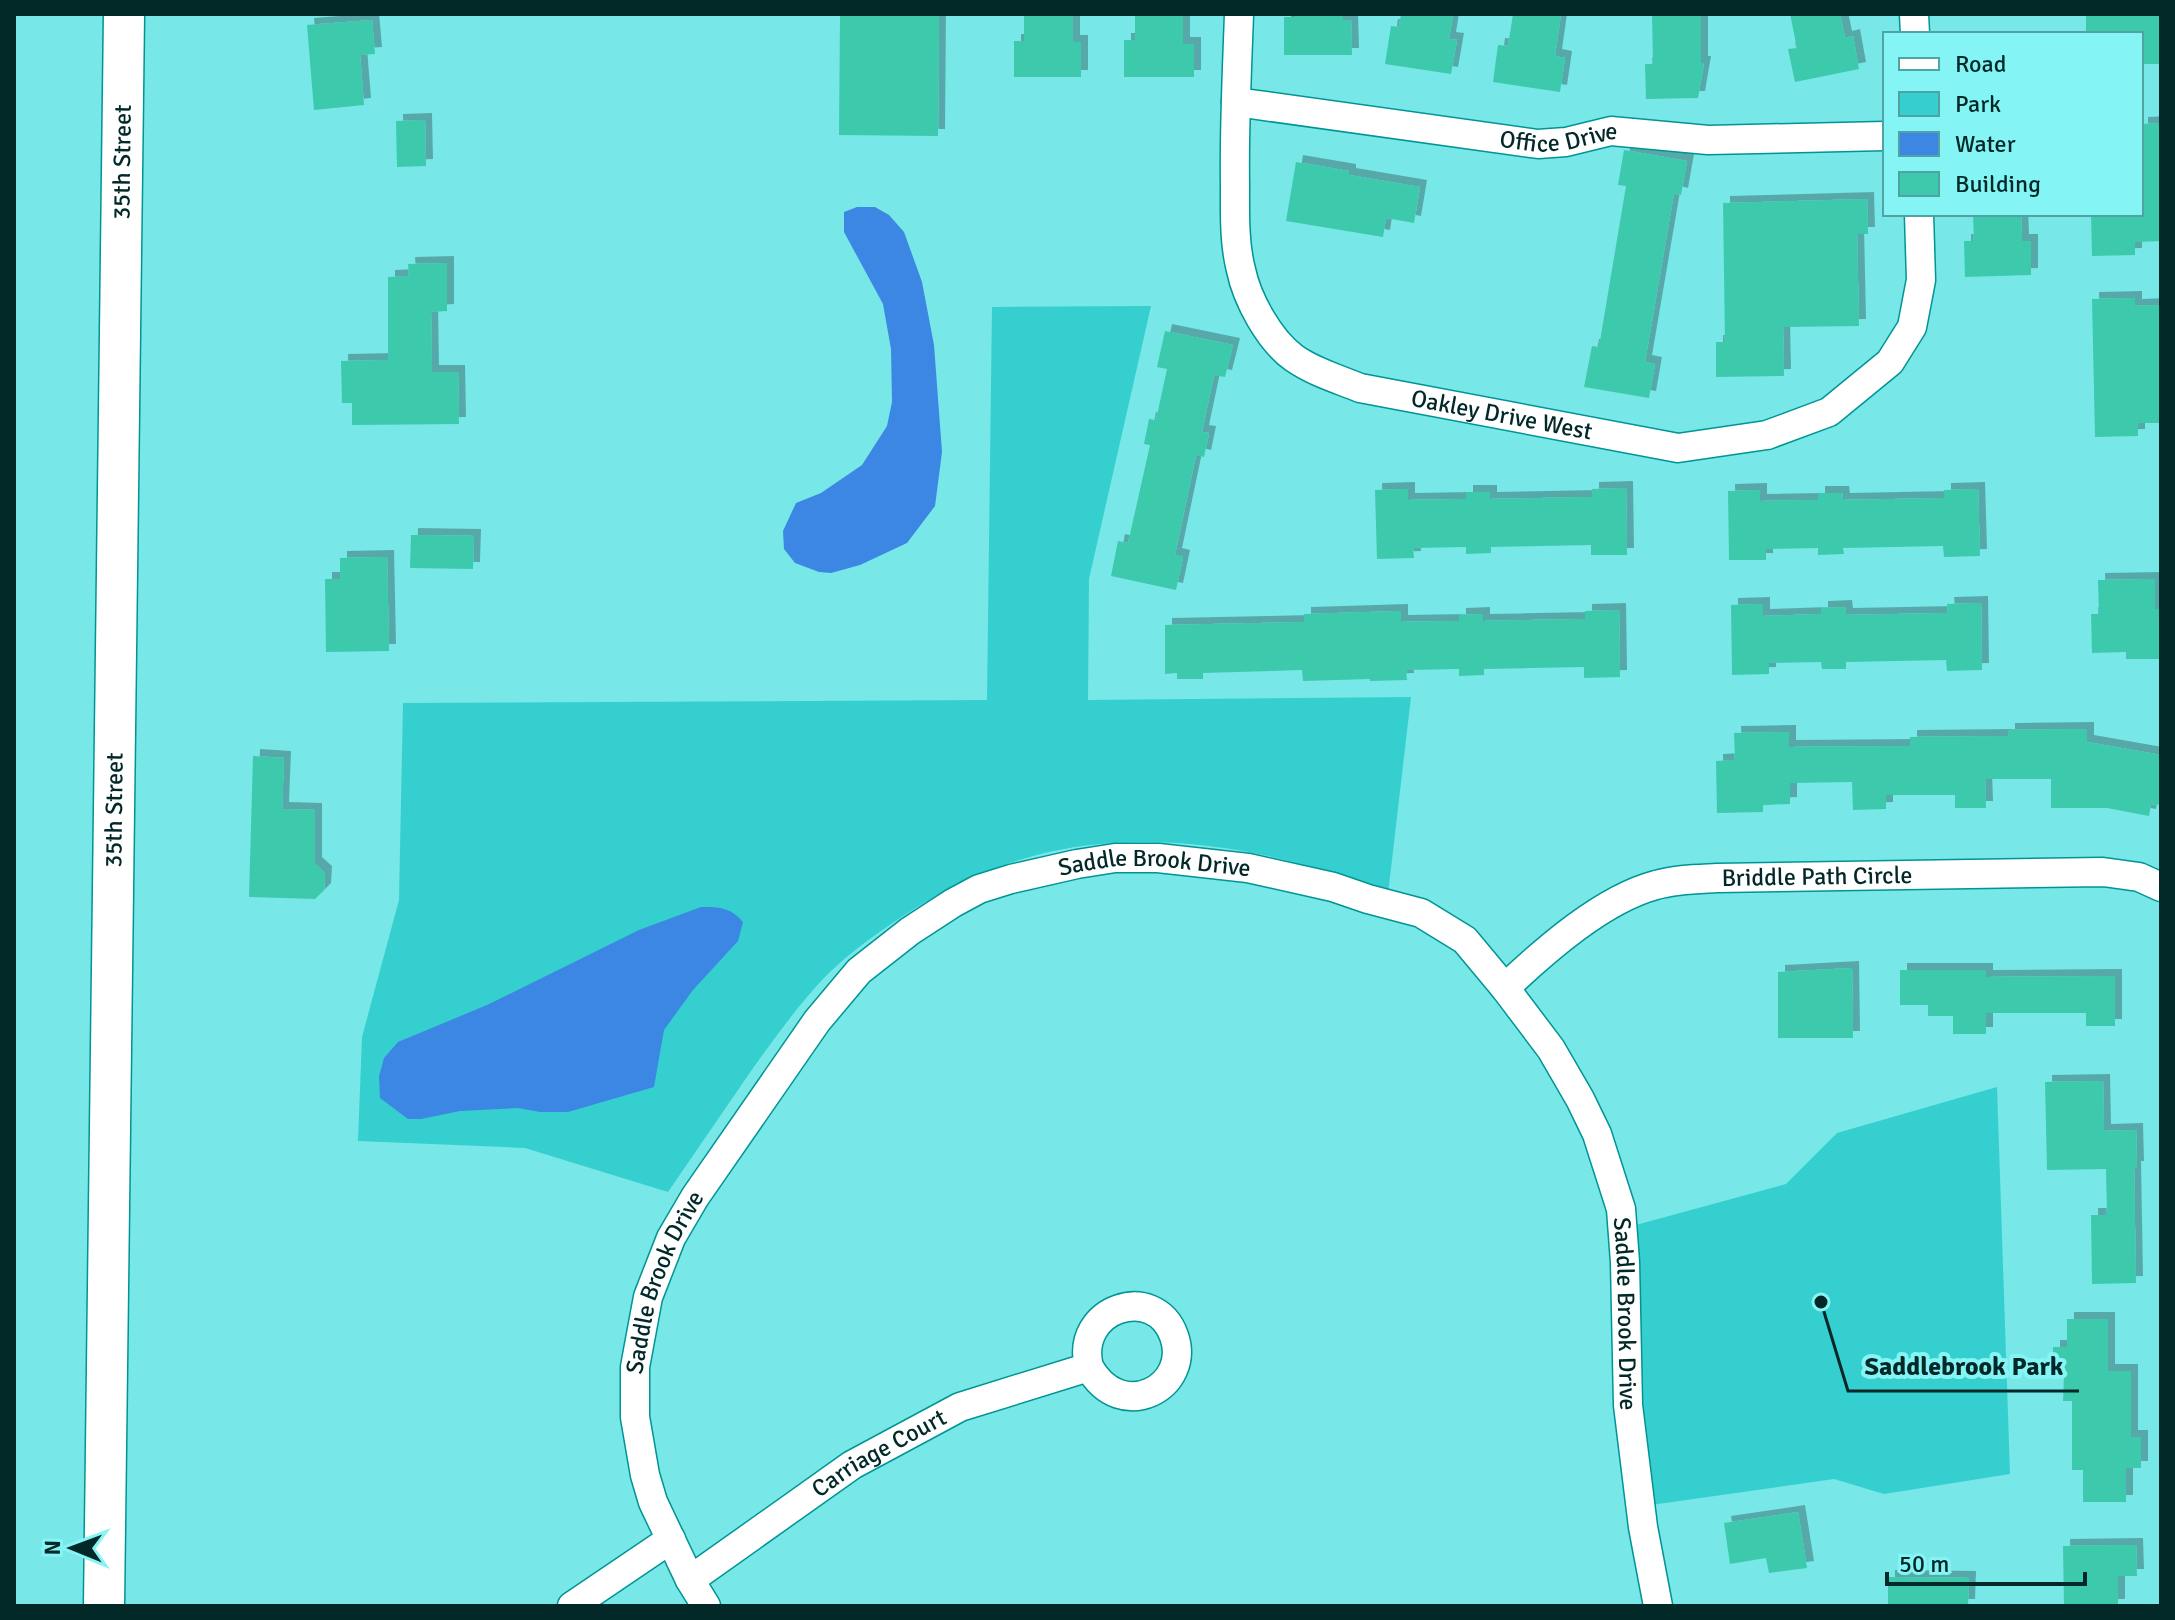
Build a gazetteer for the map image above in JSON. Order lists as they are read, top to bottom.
{
  "streets": {
    "street": [
      "Office Drive",
      "35th Street",
      "Oakley Drive West",
      "Saddle Brook Drive",
      "Briddle Path Circle",
      "Carriage Court"
    ]
  },
  "crossings": [
    ["Office Drive", "Oakley Drive West"],
    ["Saddle Brook Drive", "Briddle Path Circle"],
    ["Saddle Brook Drive", "Carriage Court"]
  ],
  "places": ["Saddlebrook Park"],
  "legend": [
    "Road",
    "Park",
    "Water",
    "Building"
  ],
  "scale_bar": "50 m",
  "north": "left"
}
